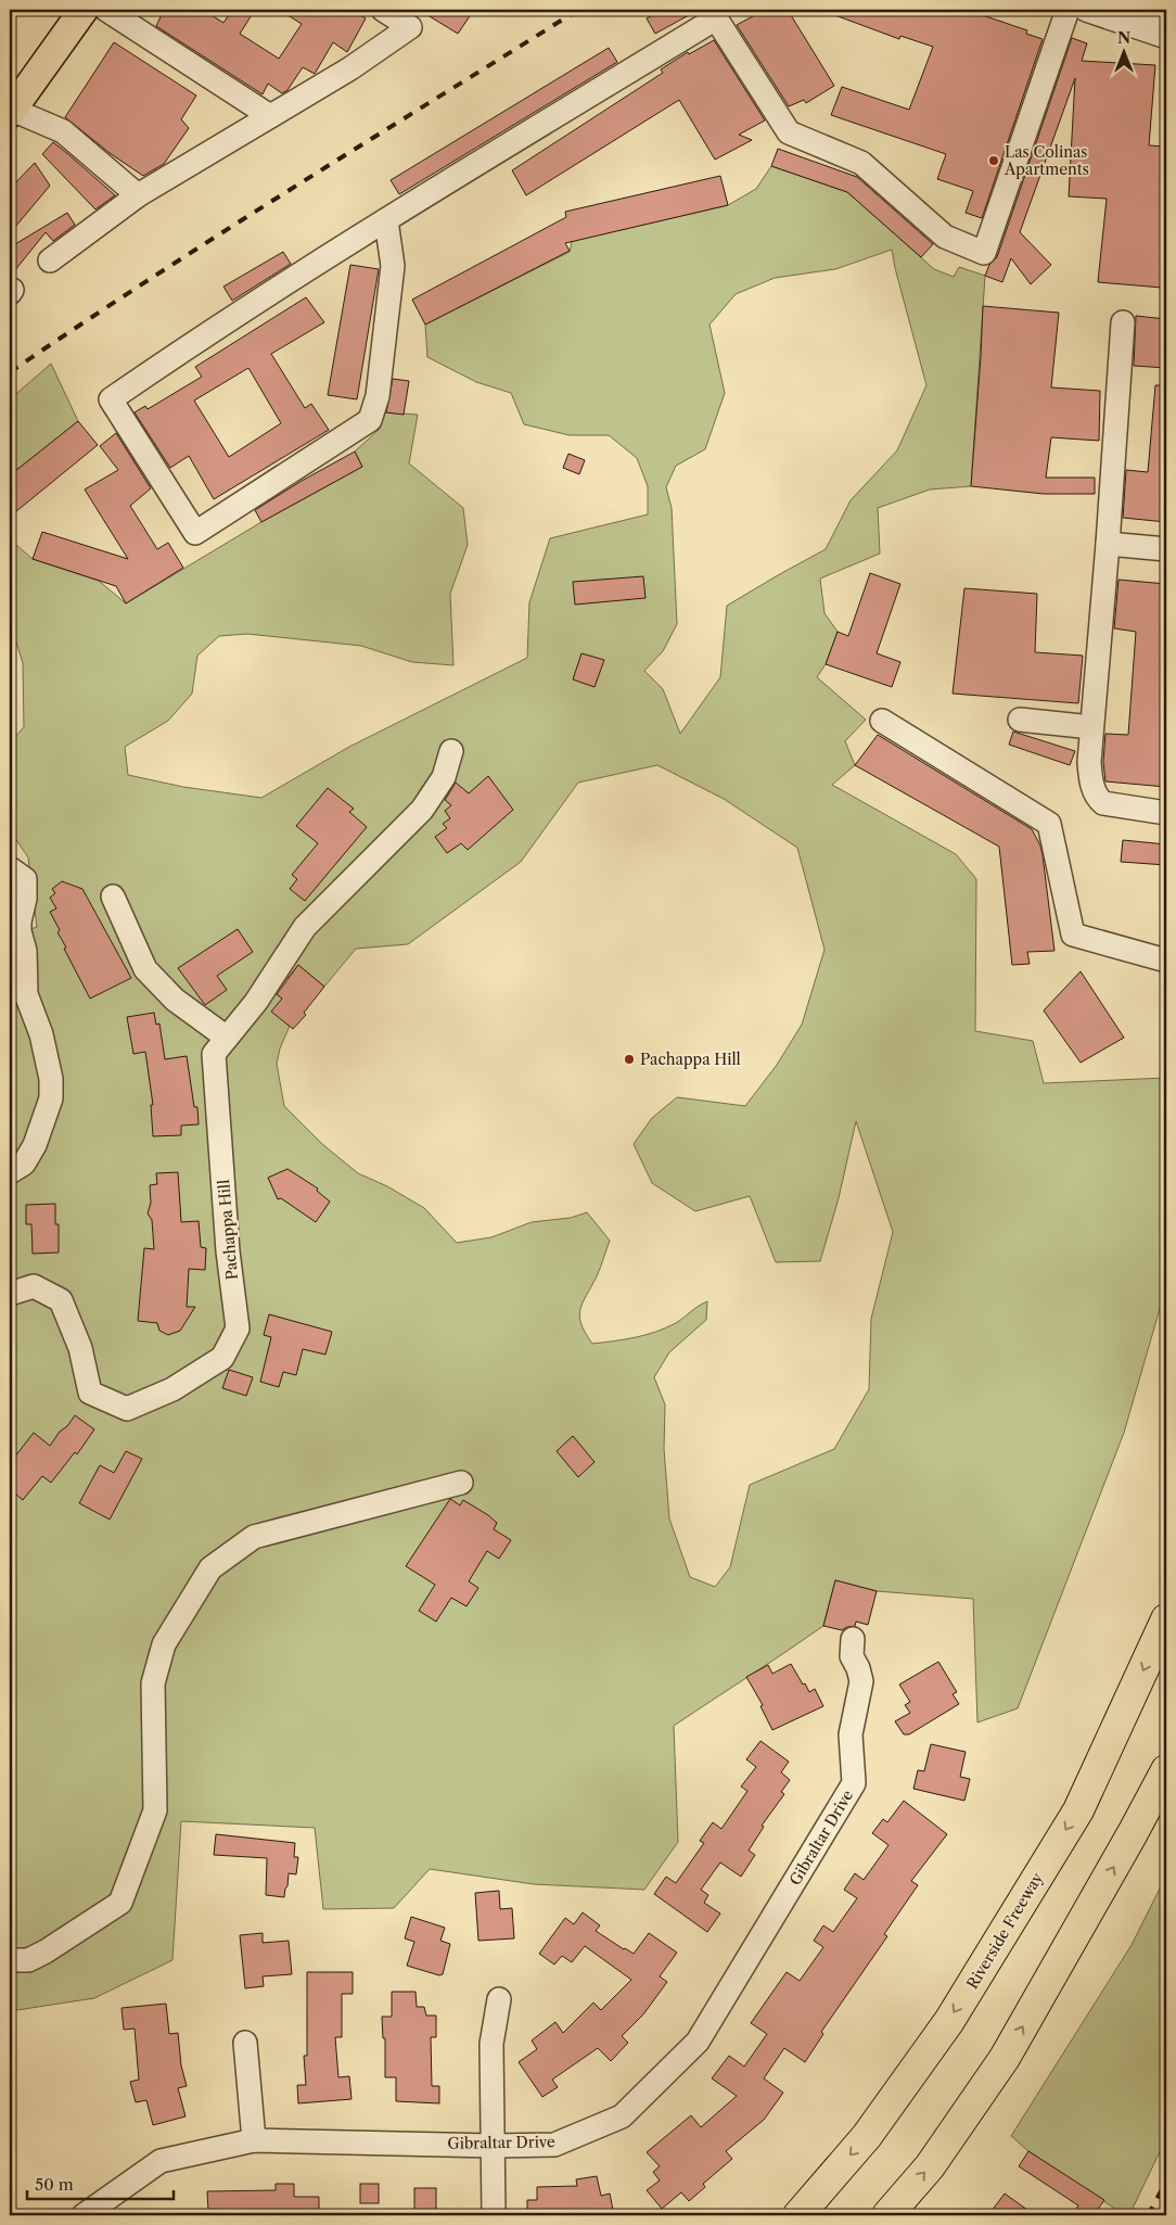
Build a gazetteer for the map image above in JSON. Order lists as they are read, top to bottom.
{
  "streets": {
    "highway": ["Riverside Freeway"],
    "street": ["Pachappa Hill", "Gibraltar Drive"]
  },
  "places": ["Las Colinas Apartments", "Pachappa Hill"],
  "scale_bar": "50 m",
  "north": "top"
}
